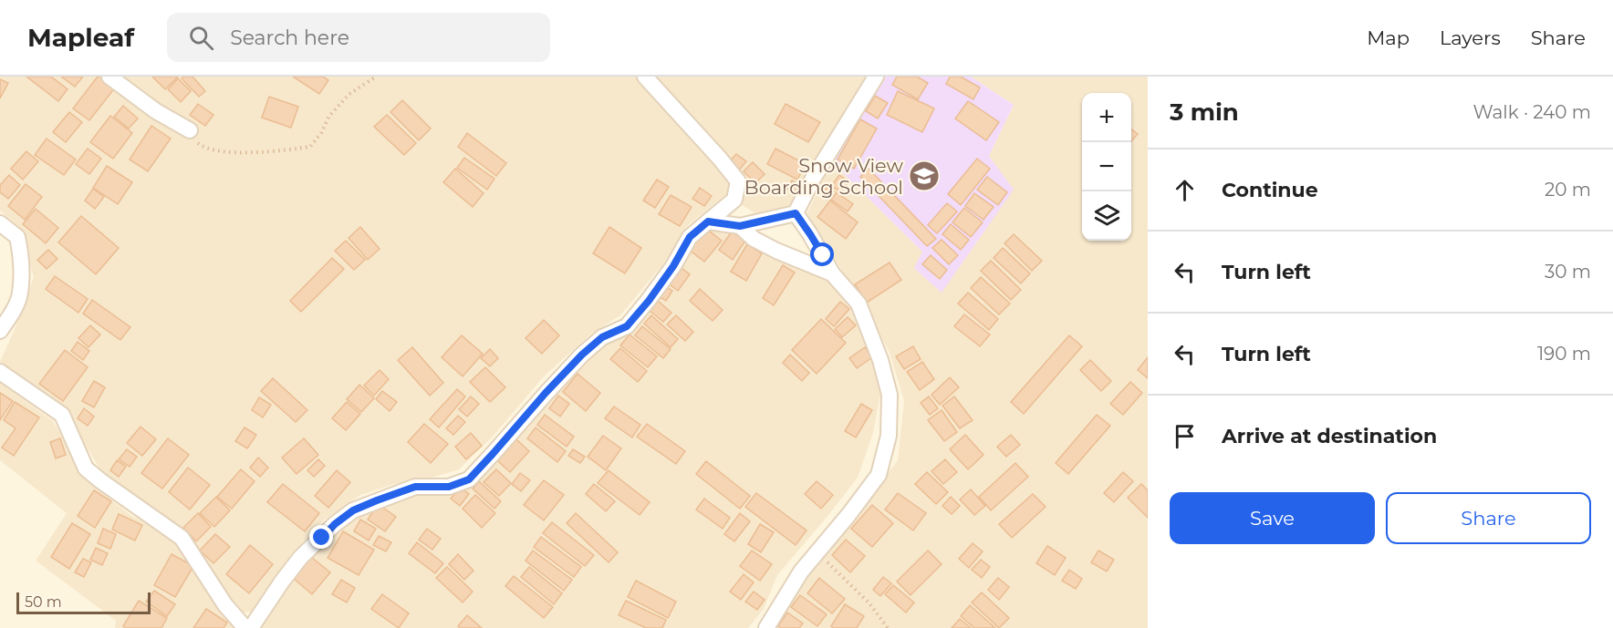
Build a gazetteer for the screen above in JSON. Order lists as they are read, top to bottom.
{
  "places": {
    "school or university": ["Snow View Boarding School"]
  },
  "scale_bar": "50 m",
  "page": {
    "header": "Mapleaf",
    "search": "Search here",
    "nav": ["Map", "Layers", "Share"],
    "heading": ["3 min", "Walk · 240 m"],
    "map_buttons": ["+", "−"],
    "list": [
      ["Continue", "20 m"],
      ["Turn left", "30 m"],
      ["Turn left", "190 m"],
      "Arrive at destination"
    ],
    "buttons": ["Save", "Share"],
    "scale": "50 m"
  }
}
